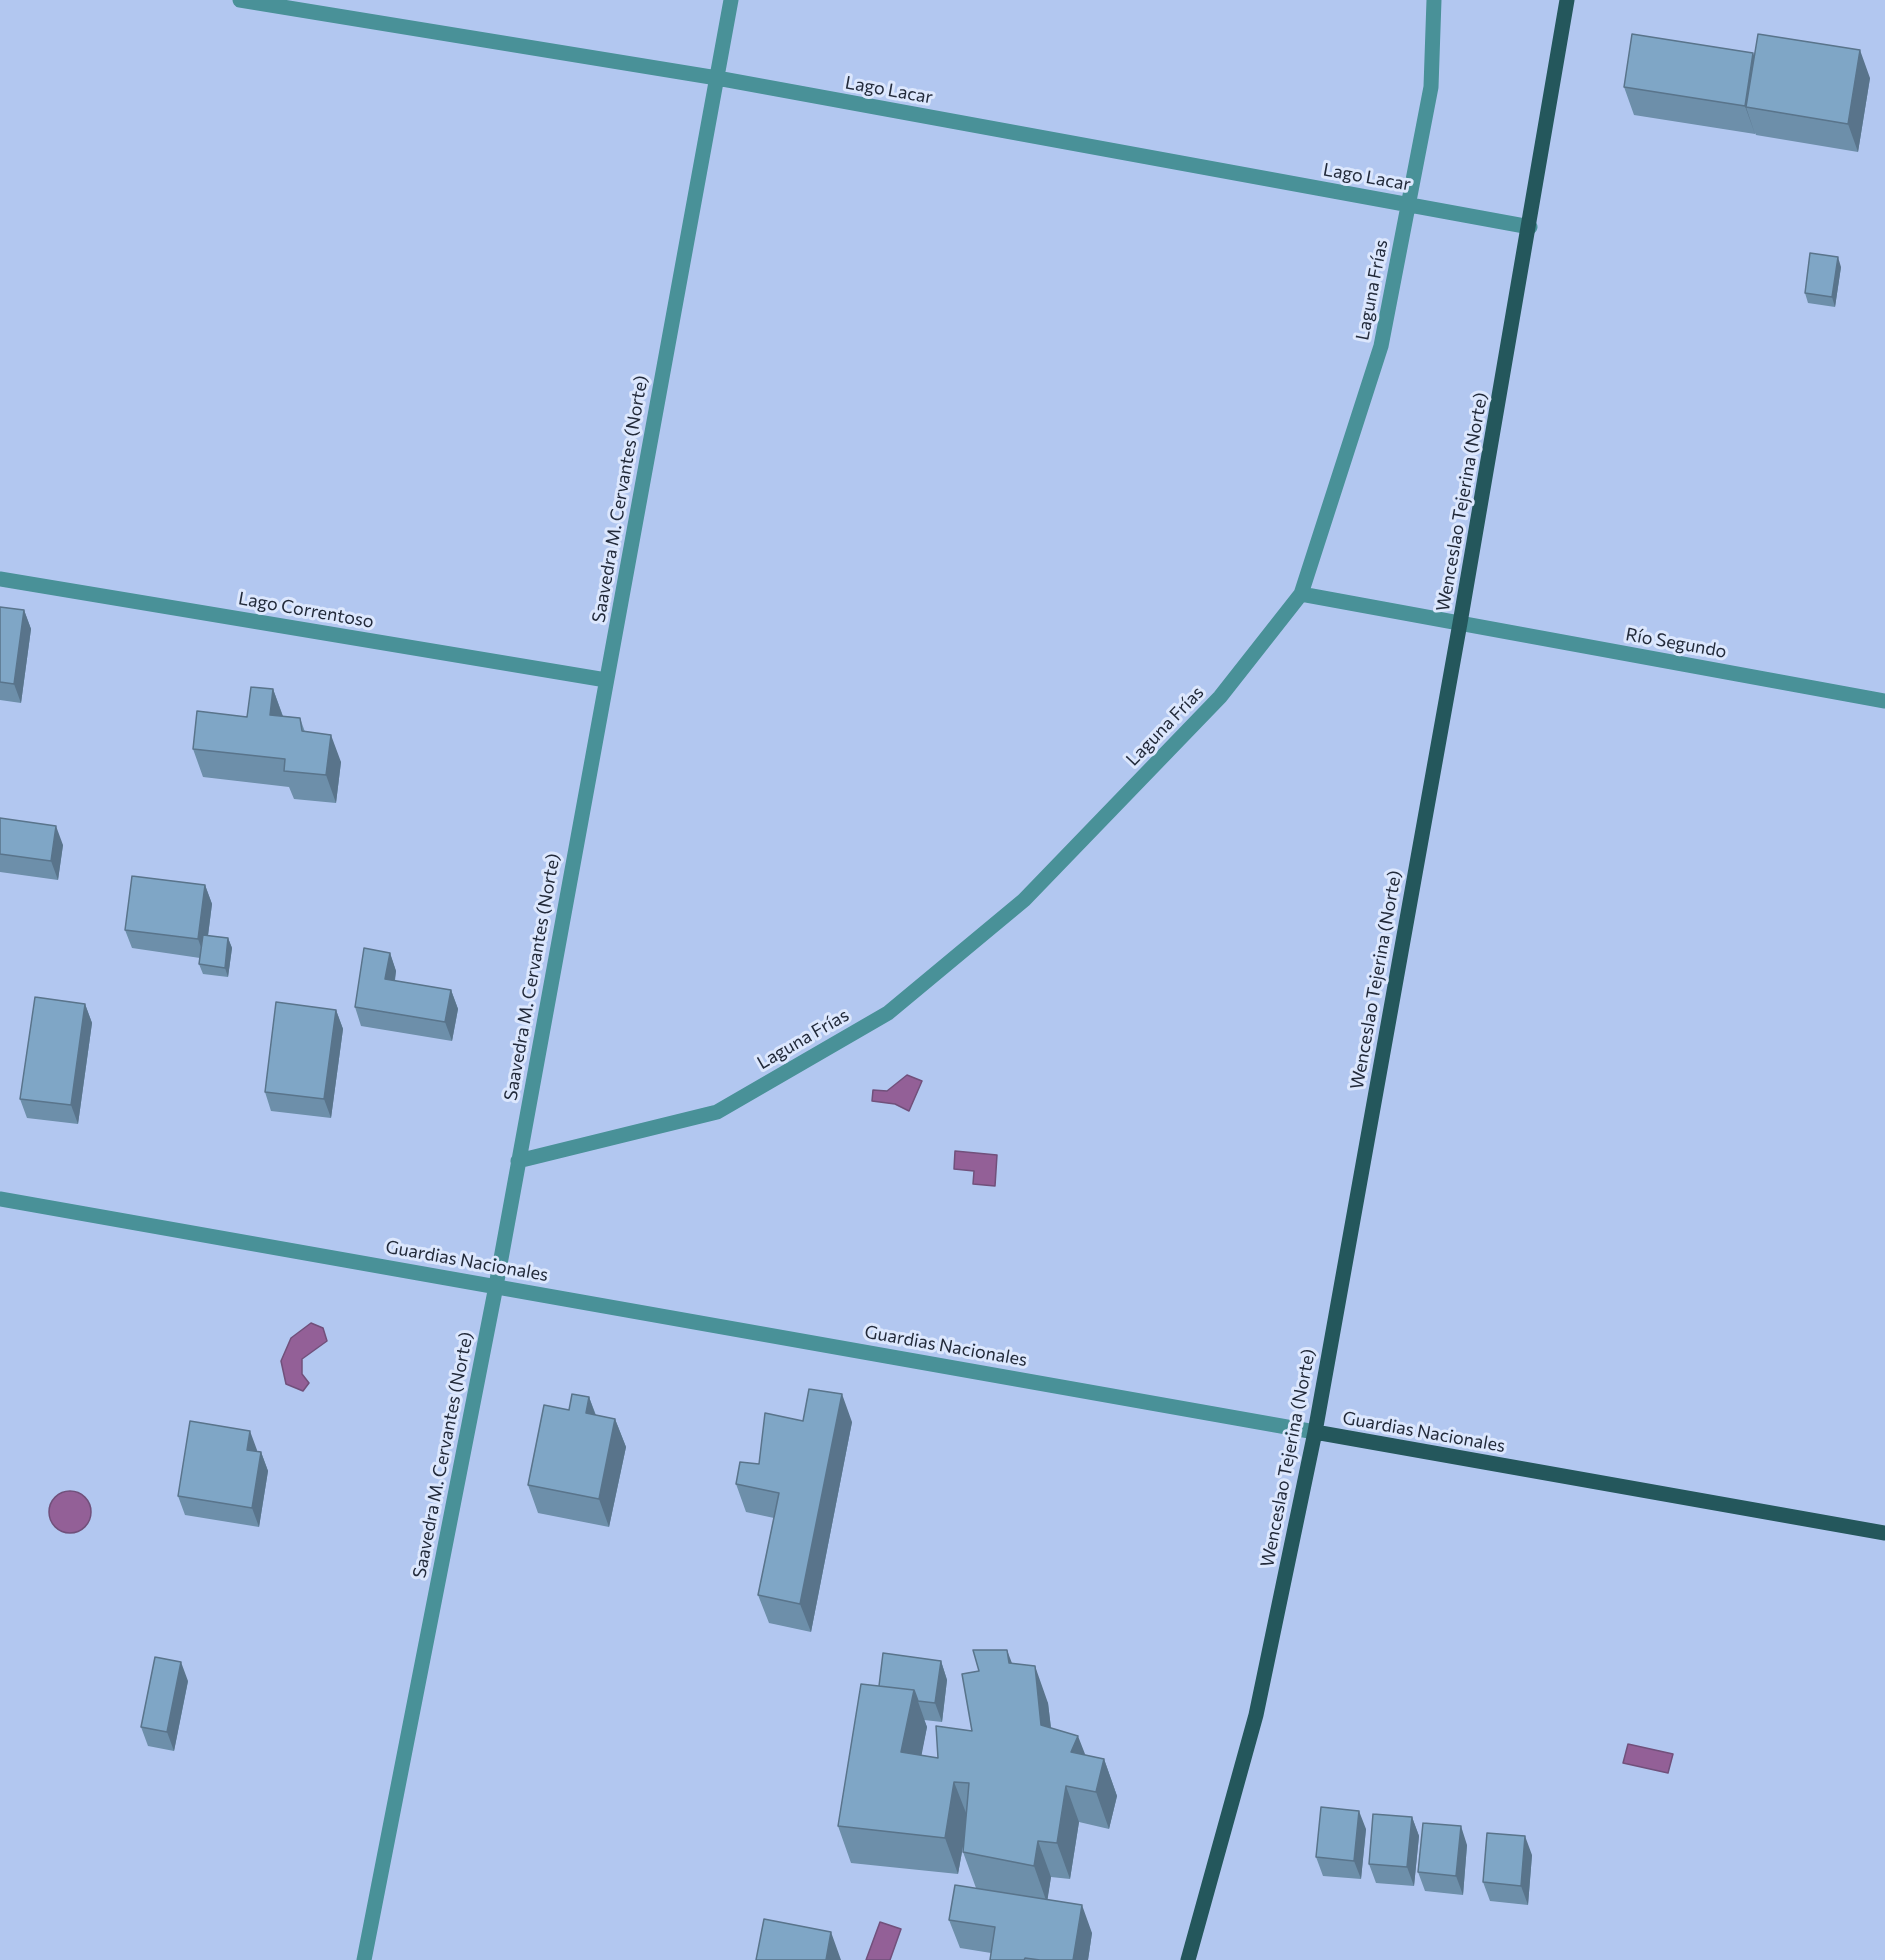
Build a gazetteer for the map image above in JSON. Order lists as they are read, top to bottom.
{
  "streets": {
    "main road": ["Wenceslao Tejerina (Norte)", "Guardias Nacionales"],
    "street": [
      "Lago Lacar",
      "Laguna Frías",
      "Saavedra M. Cervantes (Norte)",
      "Lago Correntoso",
      "Río Segundo"
    ]
  },
  "crossings": [
    ["Lago Lacar", "Laguna Frías"],
    ["Lago Lacar", "Saavedra M. Cervantes (Norte)"],
    ["Lago Lacar", "Wenceslao Tejerina (Norte)"],
    ["Laguna Frías", "Saavedra M. Cervantes (Norte)"],
    ["Saavedra M. Cervantes (Norte)", "Lago Correntoso"],
    ["Saavedra M. Cervantes (Norte)", "Guardias Nacionales"],
    ["Wenceslao Tejerina (Norte)", "Río Segundo"],
    ["Wenceslao Tejerina (Norte)", "Guardias Nacionales"]
  ]
}
